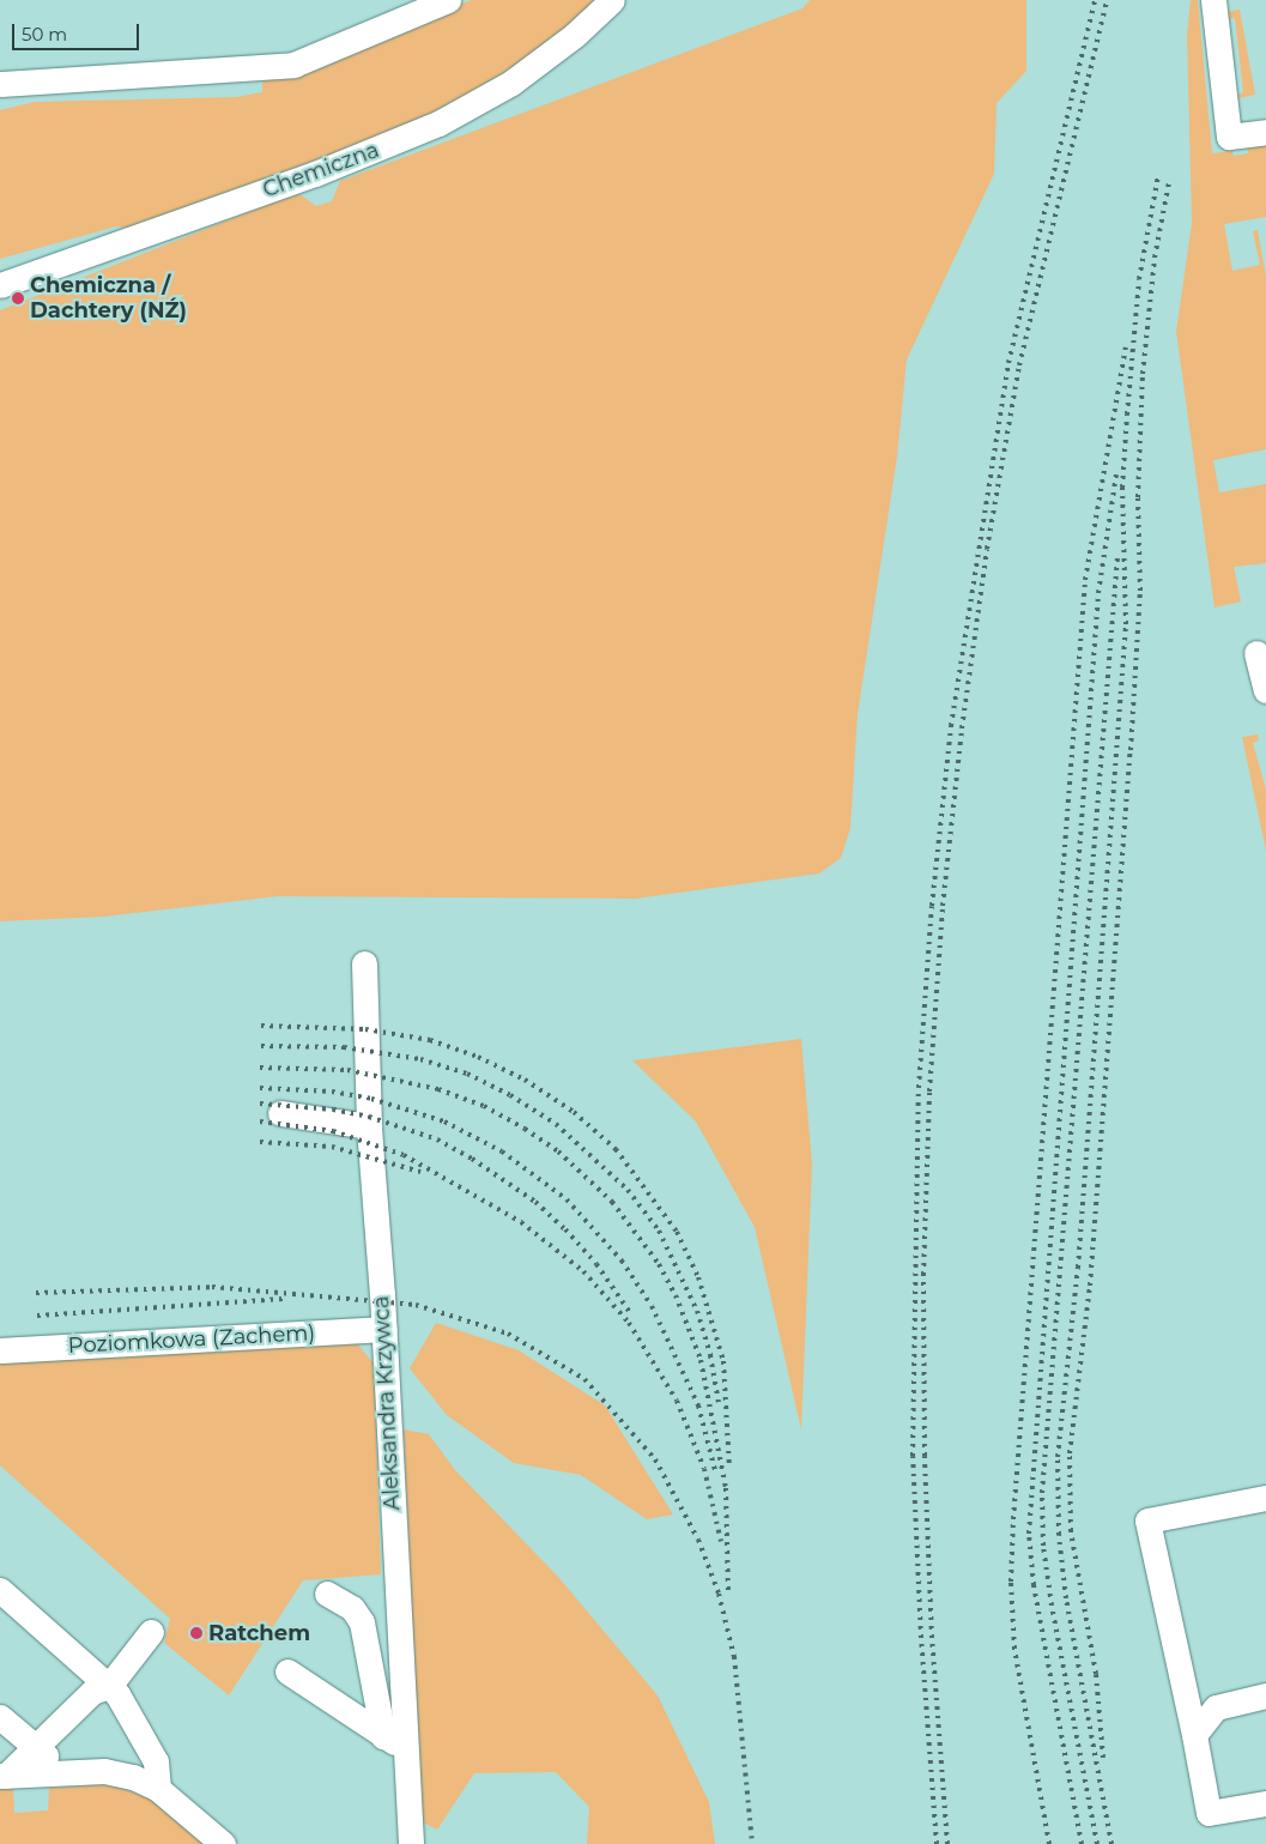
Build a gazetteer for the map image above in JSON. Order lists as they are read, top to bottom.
{
  "streets": {
    "street": ["Chemiczna", "Poziomkowa (Zachem)", "Aleksandra Krzywca"]
  },
  "crossings": [
    ["Poziomkowa (Zachem)", "Aleksandra Krzywca"]
  ],
  "places": ["Chemiczna / Dachtery (NŹ)", "Ratchem"],
  "scale_bar": "50 m"
}
